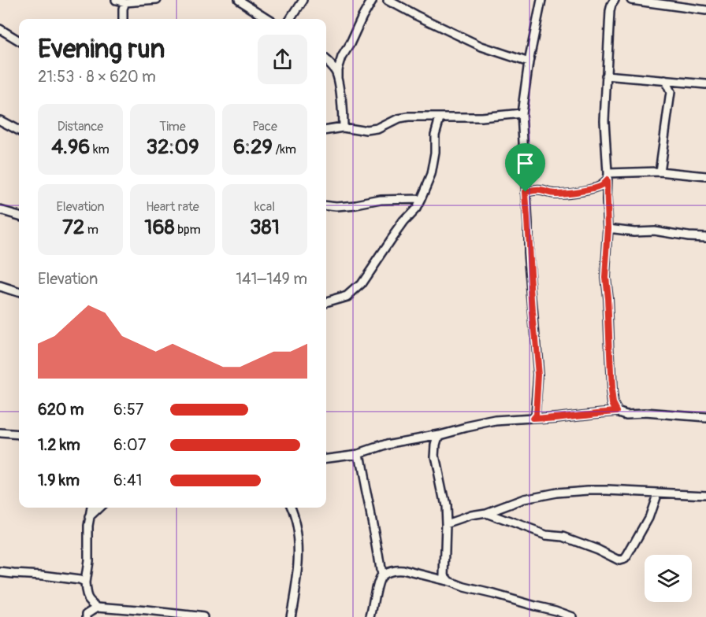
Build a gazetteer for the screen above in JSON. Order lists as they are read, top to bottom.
{
  "page": {
    "heading": ["Evening run", "21:53 · 8 × 620 m"],
    "stats": [
      ["Distance", "4.96 km"],
      ["Time", "32:09"],
      ["Pace", "6:29 /km"],
      ["Elevation", "72 m"],
      ["Heart rate", "168 bpm"],
      ["kcal", "381"]
    ],
    "chart": ["Elevation", "141–149 m"],
    "list": [
      {
        "name": "620 m",
        "note": "6:57"
      },
      {
        "name": "1.2 km",
        "note": "6:07"
      },
      {
        "name": "1.9 km",
        "note": "6:41"
      }
    ]
  }
}
